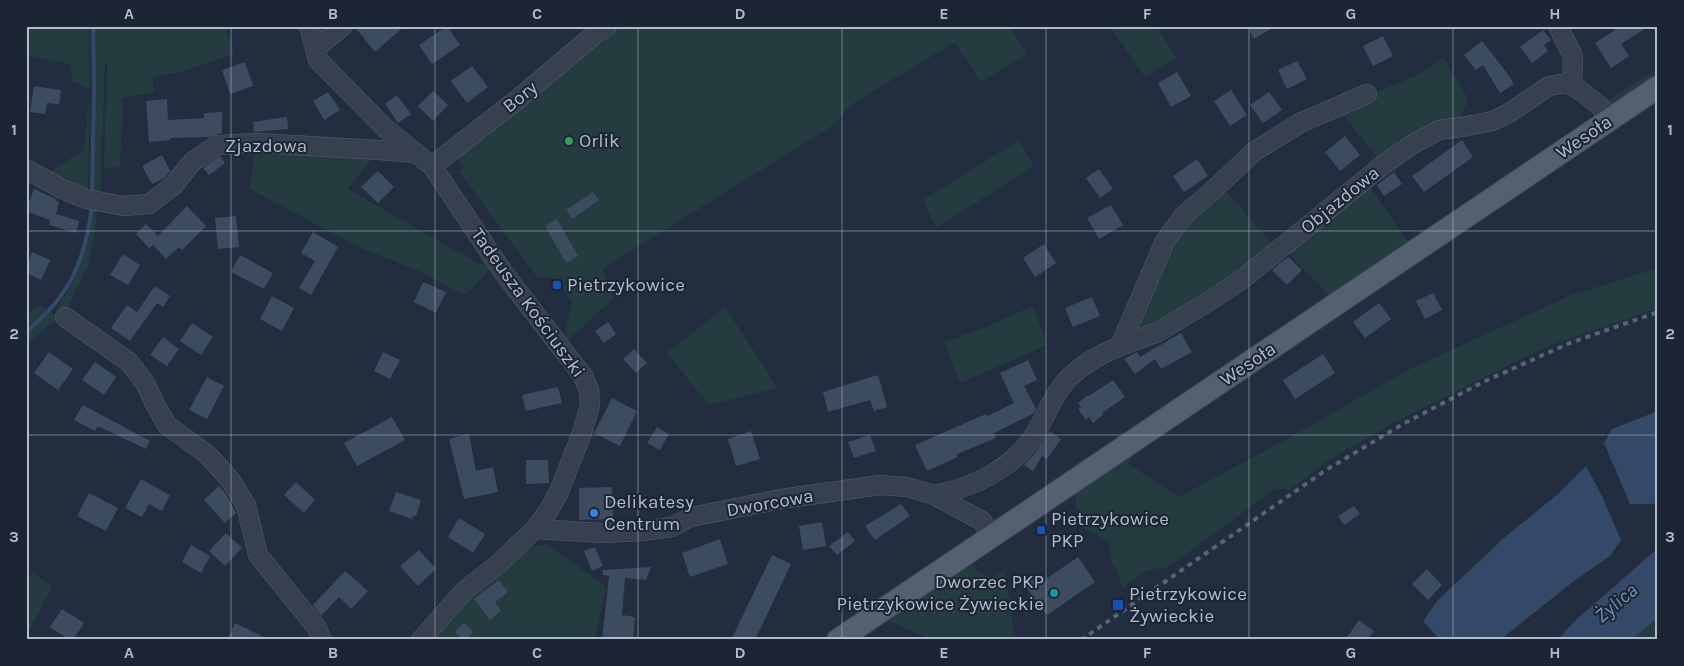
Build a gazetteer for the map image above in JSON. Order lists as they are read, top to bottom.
{
  "streets": {
    "main road": ["Wesoła"],
    "street": [
      "Bory",
      "Zjazdowa",
      "Objazdowa",
      "Tadeusza Kościuszki",
      "Dworcowa"
    ]
  },
  "crossings": [
    ["Bory", "Tadeusza Kościuszki"],
    ["Wesoła", "Dworcowa"],
    ["Zjazdowa", "Tadeusza Kościuszki"],
    ["Objazdowa", "Dworcowa"],
    ["Tadeusza Kościuszki", "Dworcowa"]
  ],
  "water": ["Żylica"],
  "places": {
    "other": ["Orlik", "Delikatesy Centrum", "Dworzec PKP Pietrzykowice Żywieckie"],
    "transit": ["Pietrzykowice", "Pietrzykowice PKP", "Pietrzykowice Żywieckie"]
  },
  "grid": {
    "columns": [
      "A",
      "B",
      "C",
      "D",
      "E",
      "F",
      "G",
      "H"
    ],
    "rows": ["1", "2", "3"]
  }
}
